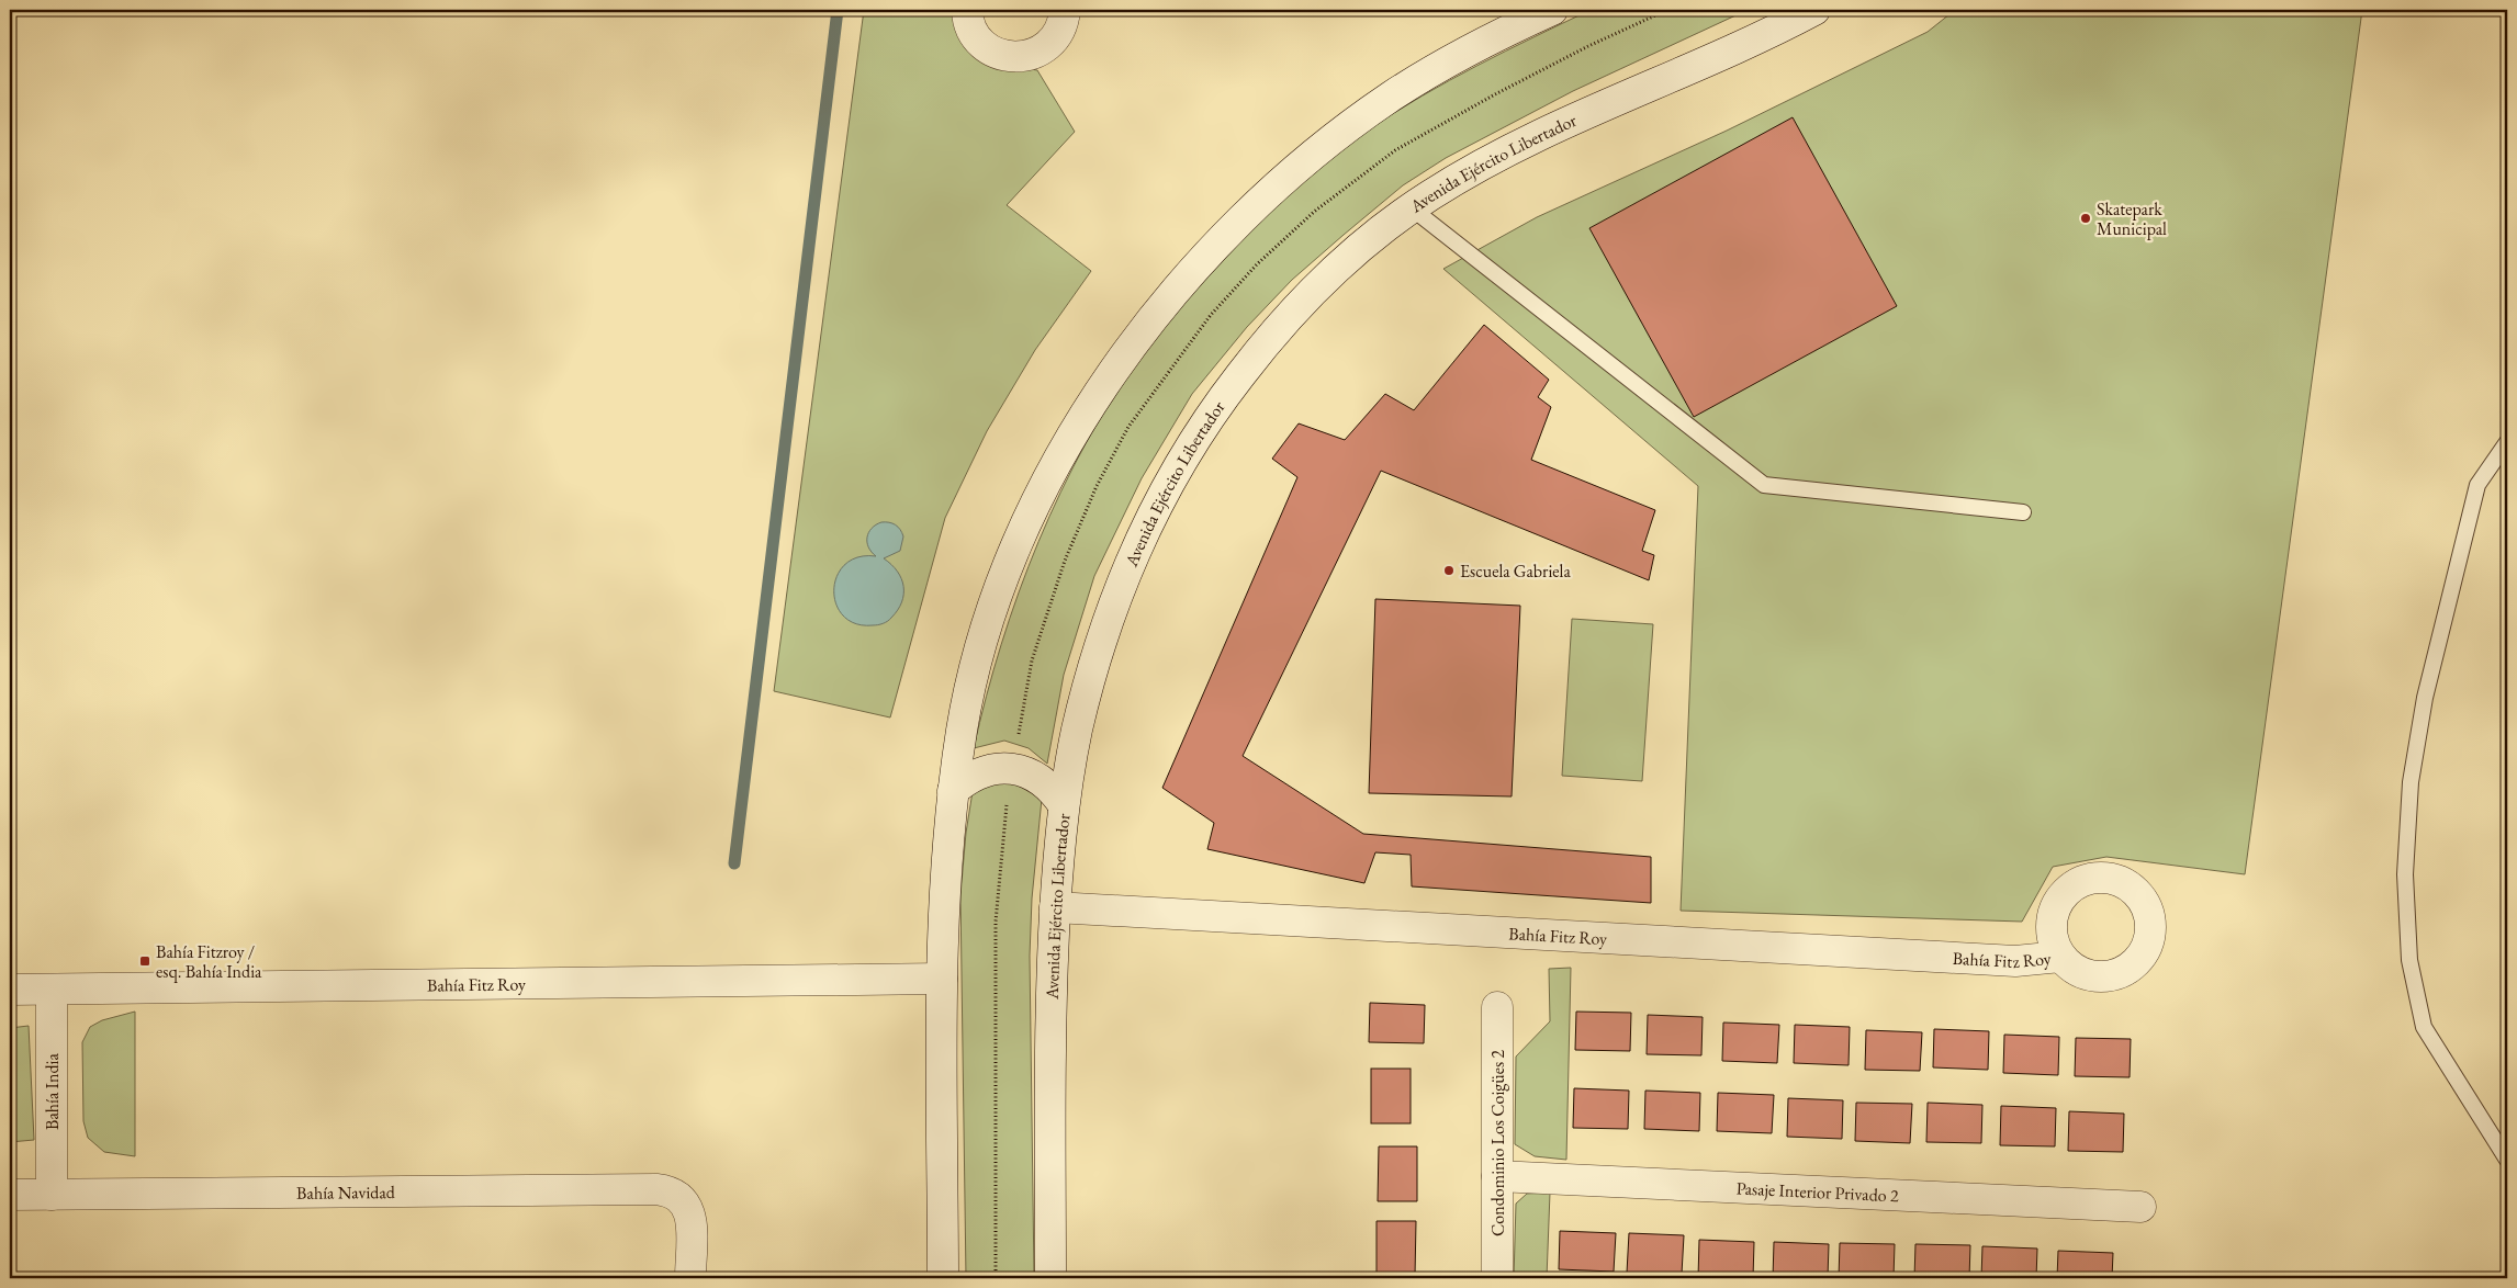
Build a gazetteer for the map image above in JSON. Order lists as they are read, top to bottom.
{
  "streets": {
    "street": [
      "Avenida Ejército Libertador",
      "Bahía Fitz Roy",
      "Bahía India",
      "Condominio Los Coigües 2",
      "Pasaje Interior Privado 2",
      "Bahía Navidad"
    ]
  },
  "crossings": [
    ["Avenida Ejército Libertador", "Bahía Fitz Roy"],
    ["Bahía Fitz Roy", "Bahía India"],
    ["Bahía India", "Bahía Navidad"],
    ["Condominio Los Coigües 2", "Pasaje Interior Privado 2"]
  ],
  "places": {
    "other": ["Skatepark Municipal", "Escuela Gabriela"],
    "transit": ["Bahía Fitzroy / esq. Bahía India"]
  }
}
